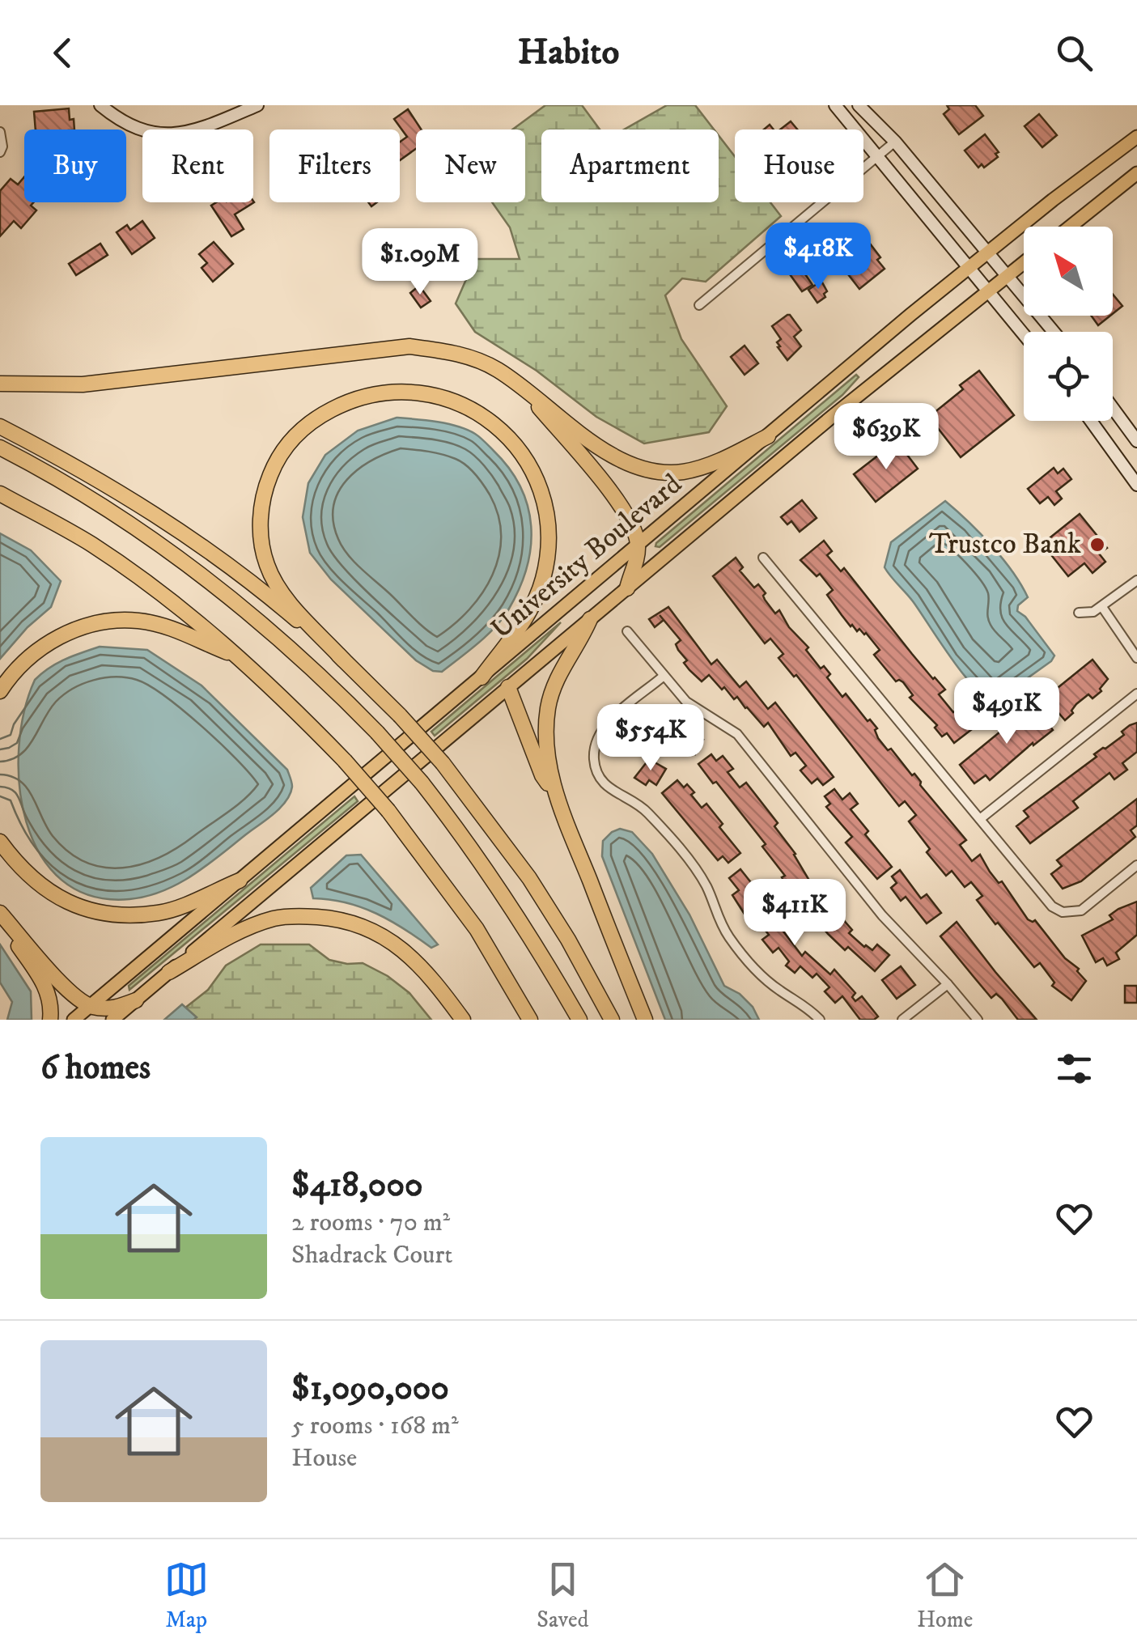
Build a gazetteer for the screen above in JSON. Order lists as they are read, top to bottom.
{
  "streets": {
    "main road": ["University Boulevard"]
  },
  "places": ["Trustco Bank"],
  "north": "top left",
  "page": {
    "header": "Habito",
    "chip": [
      "Buy",
      "Rent",
      "Filters",
      "New",
      "Apartment",
      "House"
    ],
    "price": [
      "$418K",
      "$1.09M",
      "$639K",
      "$491K",
      "$554K",
      "$411K"
    ],
    "heading": "6 homes",
    "list": [
      {
        "name": "$418,000",
        "note": "2 rooms · 70 m² · Shadrack Court"
      },
      {
        "name": "$1,090,000",
        "note": "5 rooms · 168 m² · House"
      }
    ],
    "tabs": ["Map", "Saved", "Home"]
  }
}
